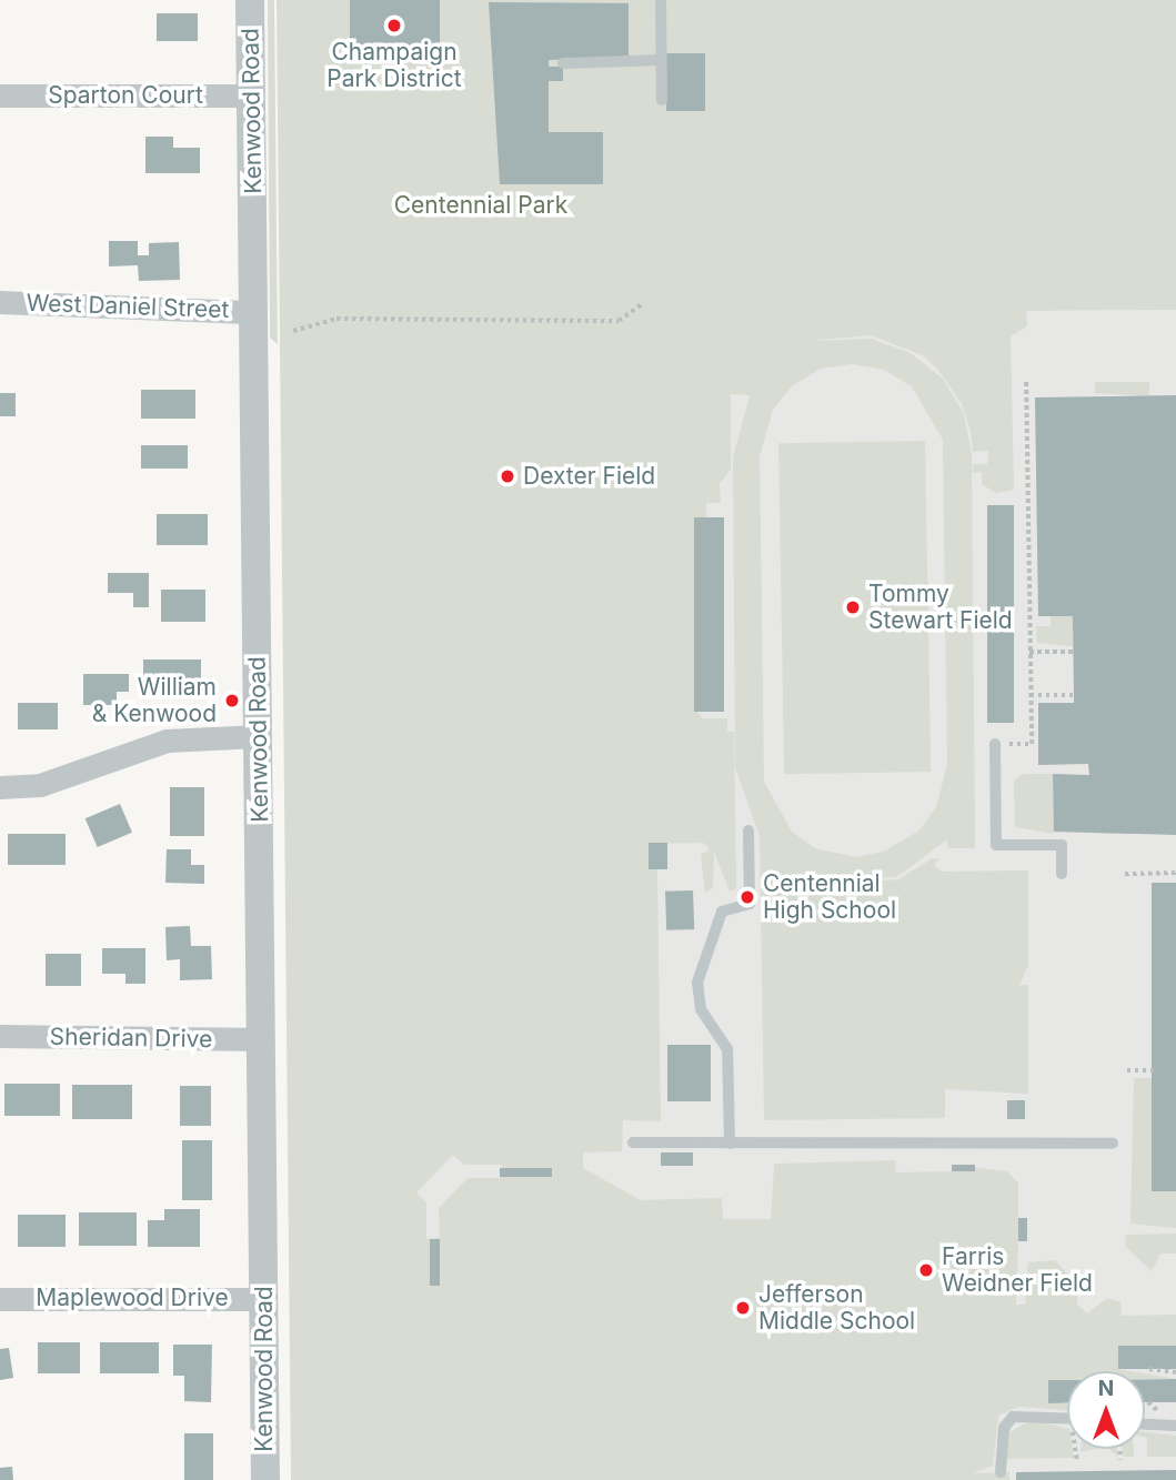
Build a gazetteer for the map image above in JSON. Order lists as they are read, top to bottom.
{
  "streets": {
    "street": [
      "Sparton Court",
      "Kenwood Road",
      "West Daniel Street",
      "Sheridan Drive",
      "Maplewood Drive"
    ]
  },
  "crossings": [
    ["Sparton Court", "Kenwood Road"],
    ["Kenwood Road", "West Daniel Street"],
    ["Kenwood Road", "Sheridan Drive"],
    ["Kenwood Road", "Maplewood Drive"]
  ],
  "parks": ["Centennial Park"],
  "places": [
    "Champaign Park District",
    "Dexter Field",
    "Tommy Stewart Field",
    "William & Kenwood",
    "Centennial High School",
    "Farris Weidner Field",
    "Jefferson Middle School"
  ],
  "north": "top"
}
